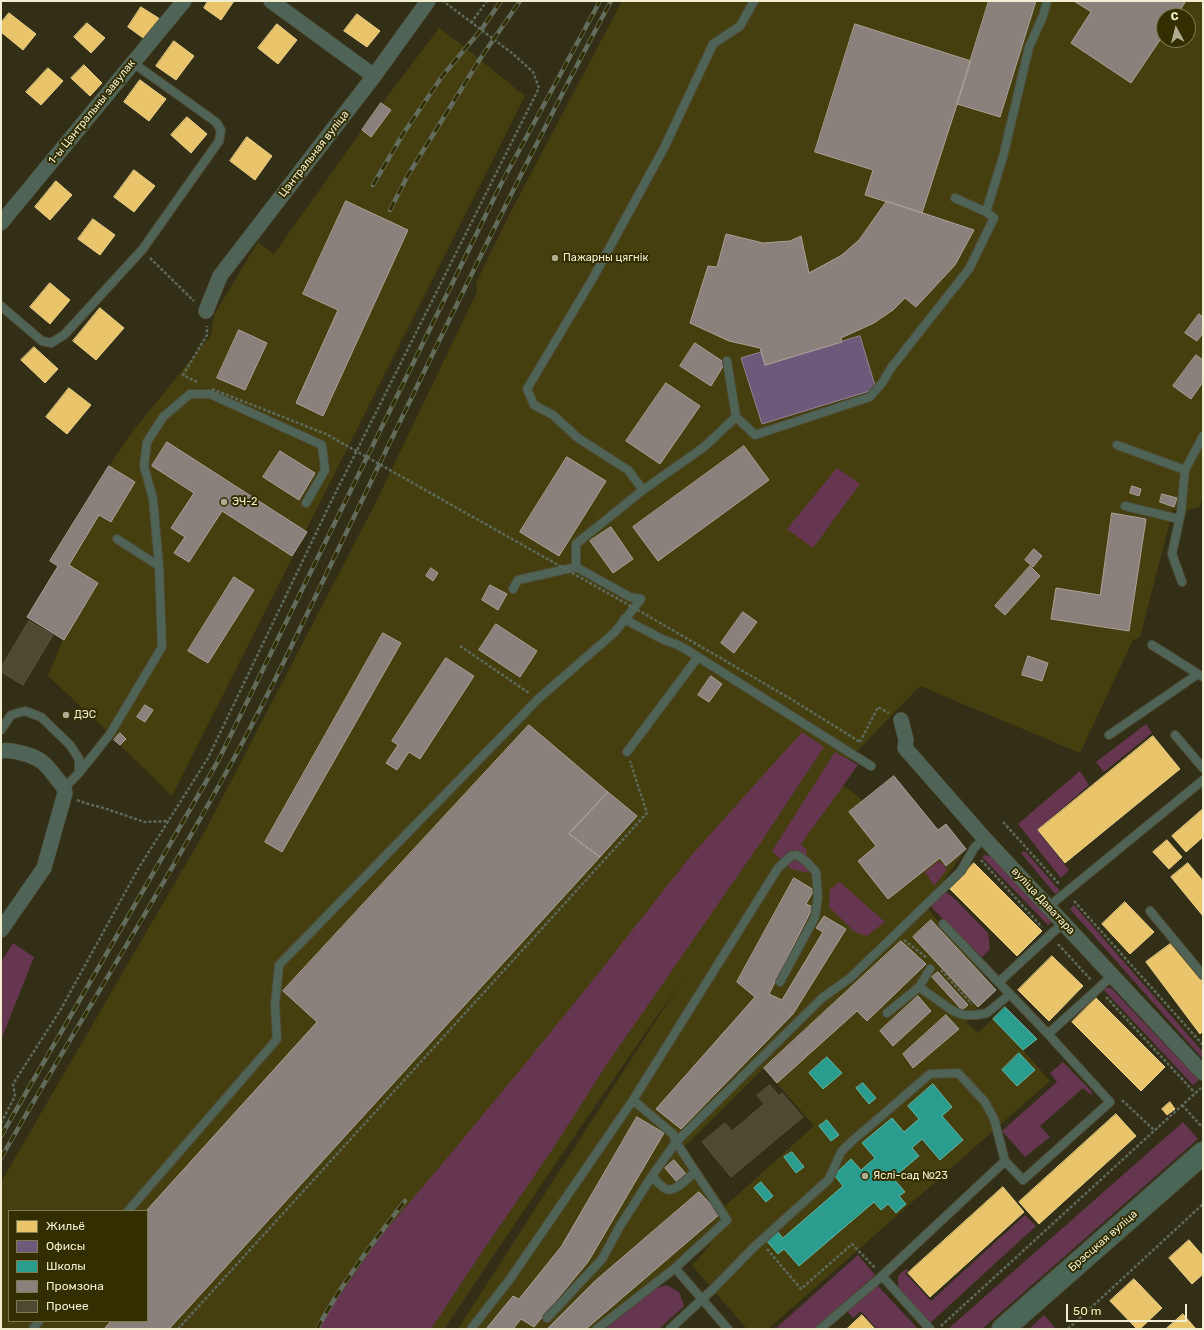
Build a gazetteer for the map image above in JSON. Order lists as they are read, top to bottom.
{
  "streets": {
    "main road": ["Брэсцкая вуліца"],
    "street": ["1-ы Цэнтральны завулак", "Цэнтральная вуліца", "вуліца Даватара"]
  },
  "places": [
    "Пажарны цягнік",
    "ЭЧ-2",
    "ДЭС",
    "Яслі-сад №23"
  ],
  "legend": [
    "Жильё",
    "Офисы",
    "Школы",
    "Промзона",
    "Прочее"
  ],
  "scale_bar": "50 m",
  "north": "top"
}
